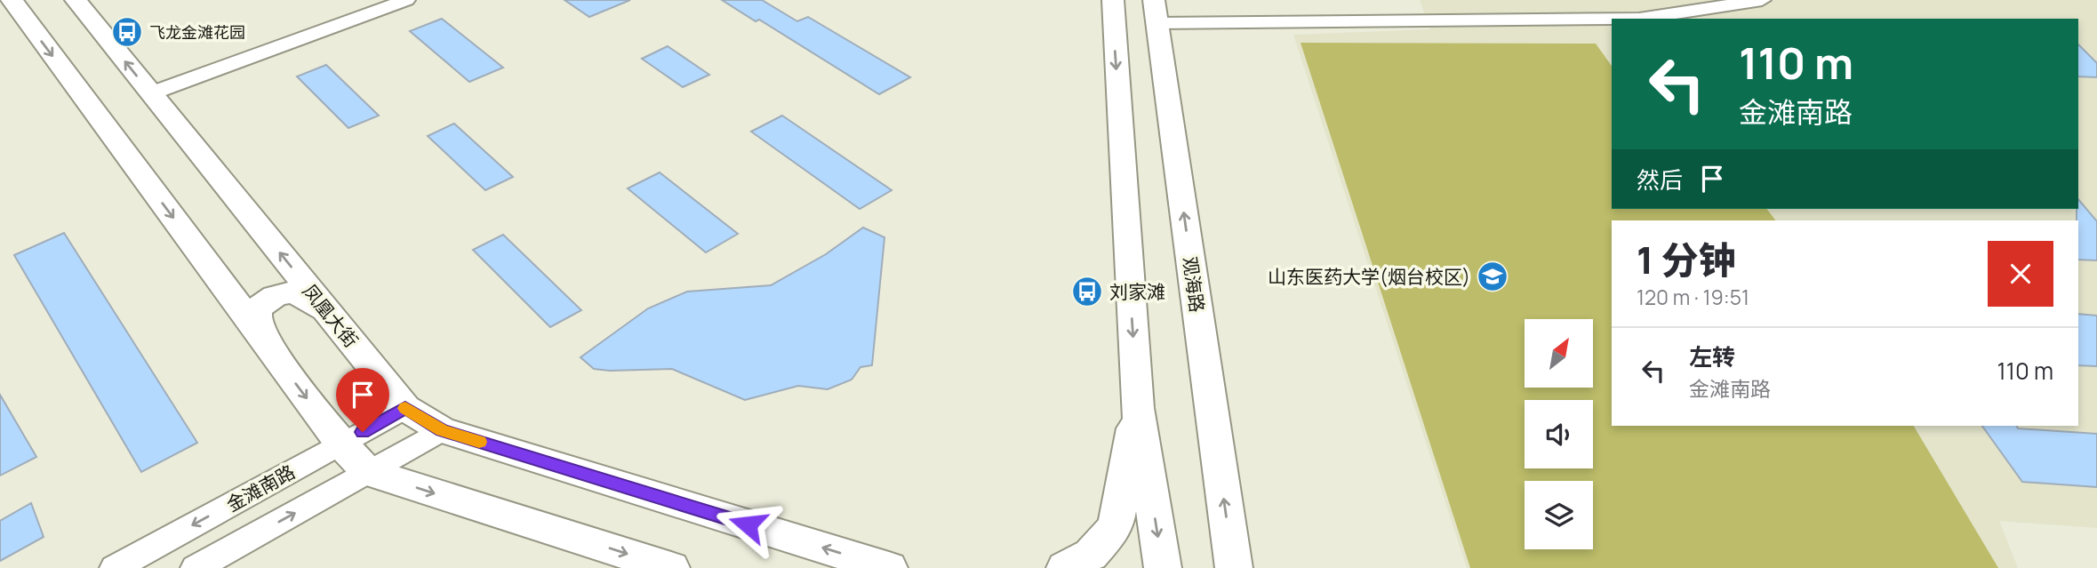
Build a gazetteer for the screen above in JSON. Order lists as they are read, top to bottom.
{
  "streets": {
    "main road": ["观海路", "凤凰大街"],
    "street": ["金滩南路"]
  },
  "crossings": [
    ["凤凰大街", "金滩南路"]
  ],
  "places": {
    "bus stop": ["飞龙金滩花园", "刘家滩"],
    "school or university": ["山东医药大学(烟台校区)"]
  },
  "north": "top right",
  "page": {
    "turn": ["110 m", "金滩南路"],
    "then": "然后",
    "heading": ["1 分钟", "120 m · 19:51"],
    "list": [
      {
        "name": "左转",
        "note": "金滩南路",
        "value": "110 m"
      }
    ]
  }
}
